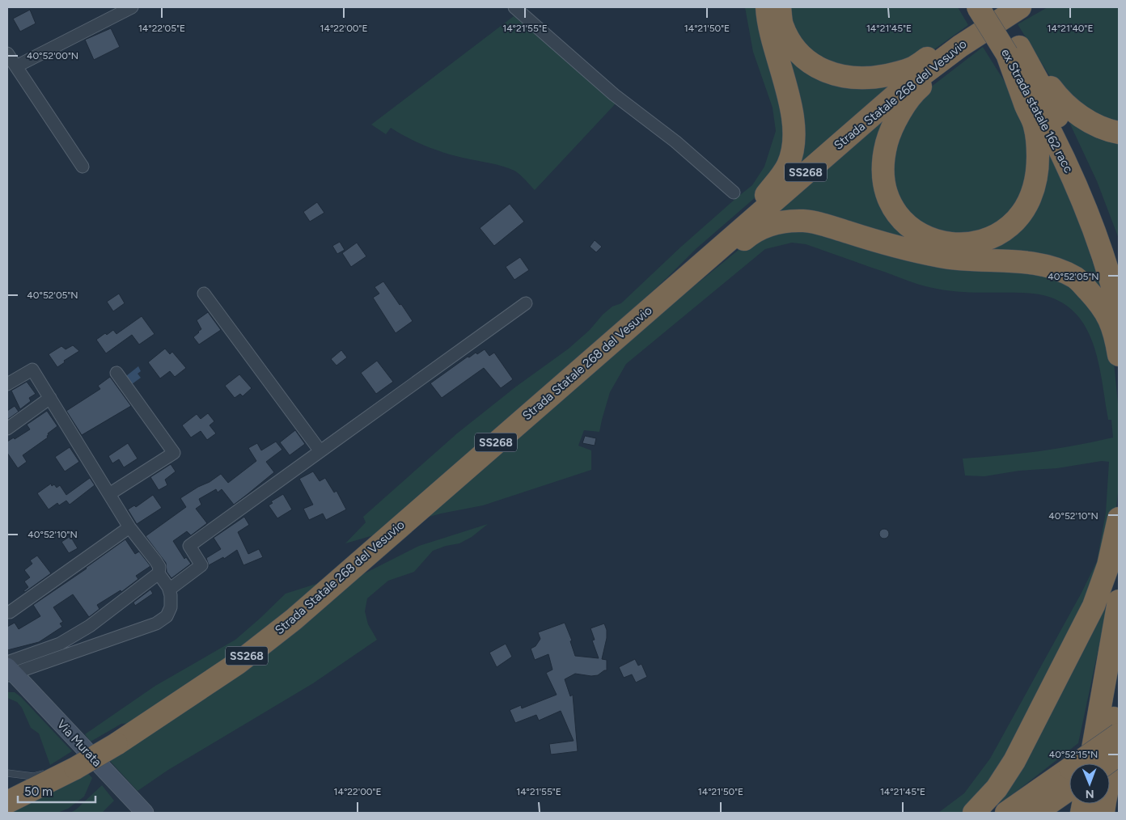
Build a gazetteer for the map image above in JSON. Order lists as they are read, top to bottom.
{
  "streets": {
    "highway": ["Strada Statale 268 del Vesuvio", "ex Strada statale 162 racc", "SS268"],
    "street": ["Via Murata"]
  },
  "scale_bar": "50 m",
  "north": "bottom",
  "coordinates": [
    "14°22'05\"E",
    "14°22'00\"E",
    "14°21'55\"E",
    "14°21'50\"E",
    "14°21'45\"E",
    "14°21'40\"E",
    "40°52'00\"N",
    "40°52'05\"N",
    "40°52'10\"N",
    "40°52'15\"N"
  ]
}
